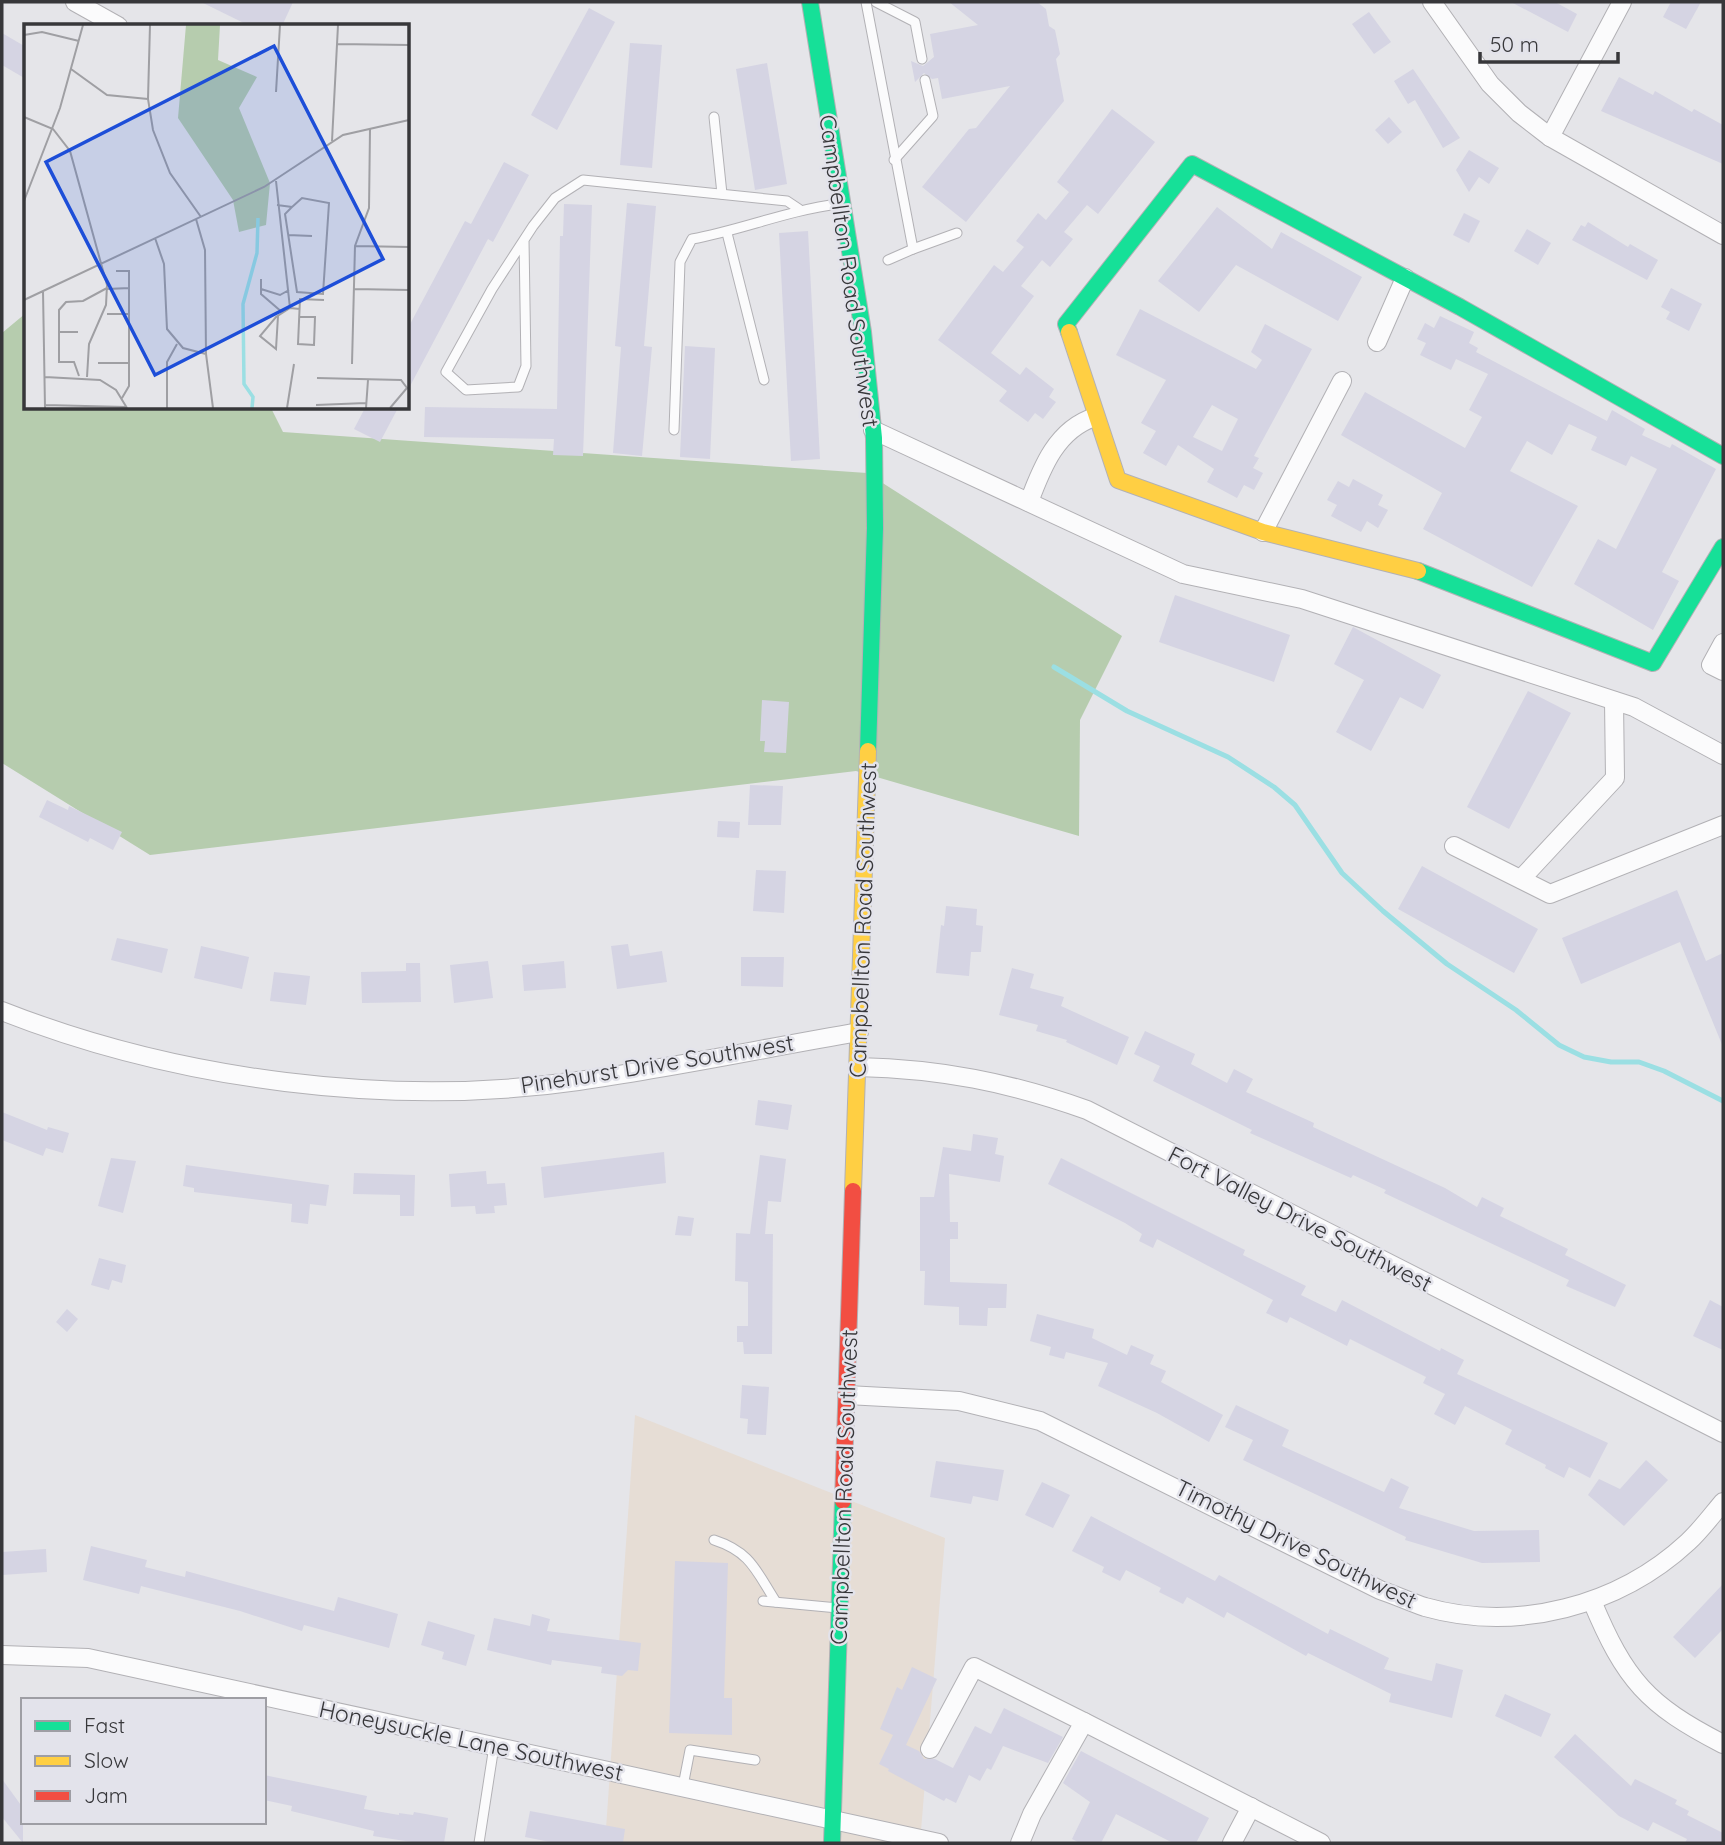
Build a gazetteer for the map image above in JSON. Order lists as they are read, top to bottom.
{
  "streets": {
    "main road": ["Campbellton Road Southwest"],
    "street": [
      "Pinehurst Drive Southwest",
      "Fort Valley Drive Southwest",
      "Timothy Drive Southwest",
      "Honeysuckle Lane Southwest"
    ]
  },
  "crossings": [
    ["Campbellton Road Southwest", "Pinehurst Drive Southwest"],
    ["Campbellton Road Southwest", "Fort Valley Drive Southwest"],
    ["Campbellton Road Southwest", "Timothy Drive Southwest"],
    ["Campbellton Road Southwest", "Honeysuckle Lane Southwest"]
  ],
  "legend": ["Fast", "Slow", "Jam"],
  "scale_bar": "50 m"
}
